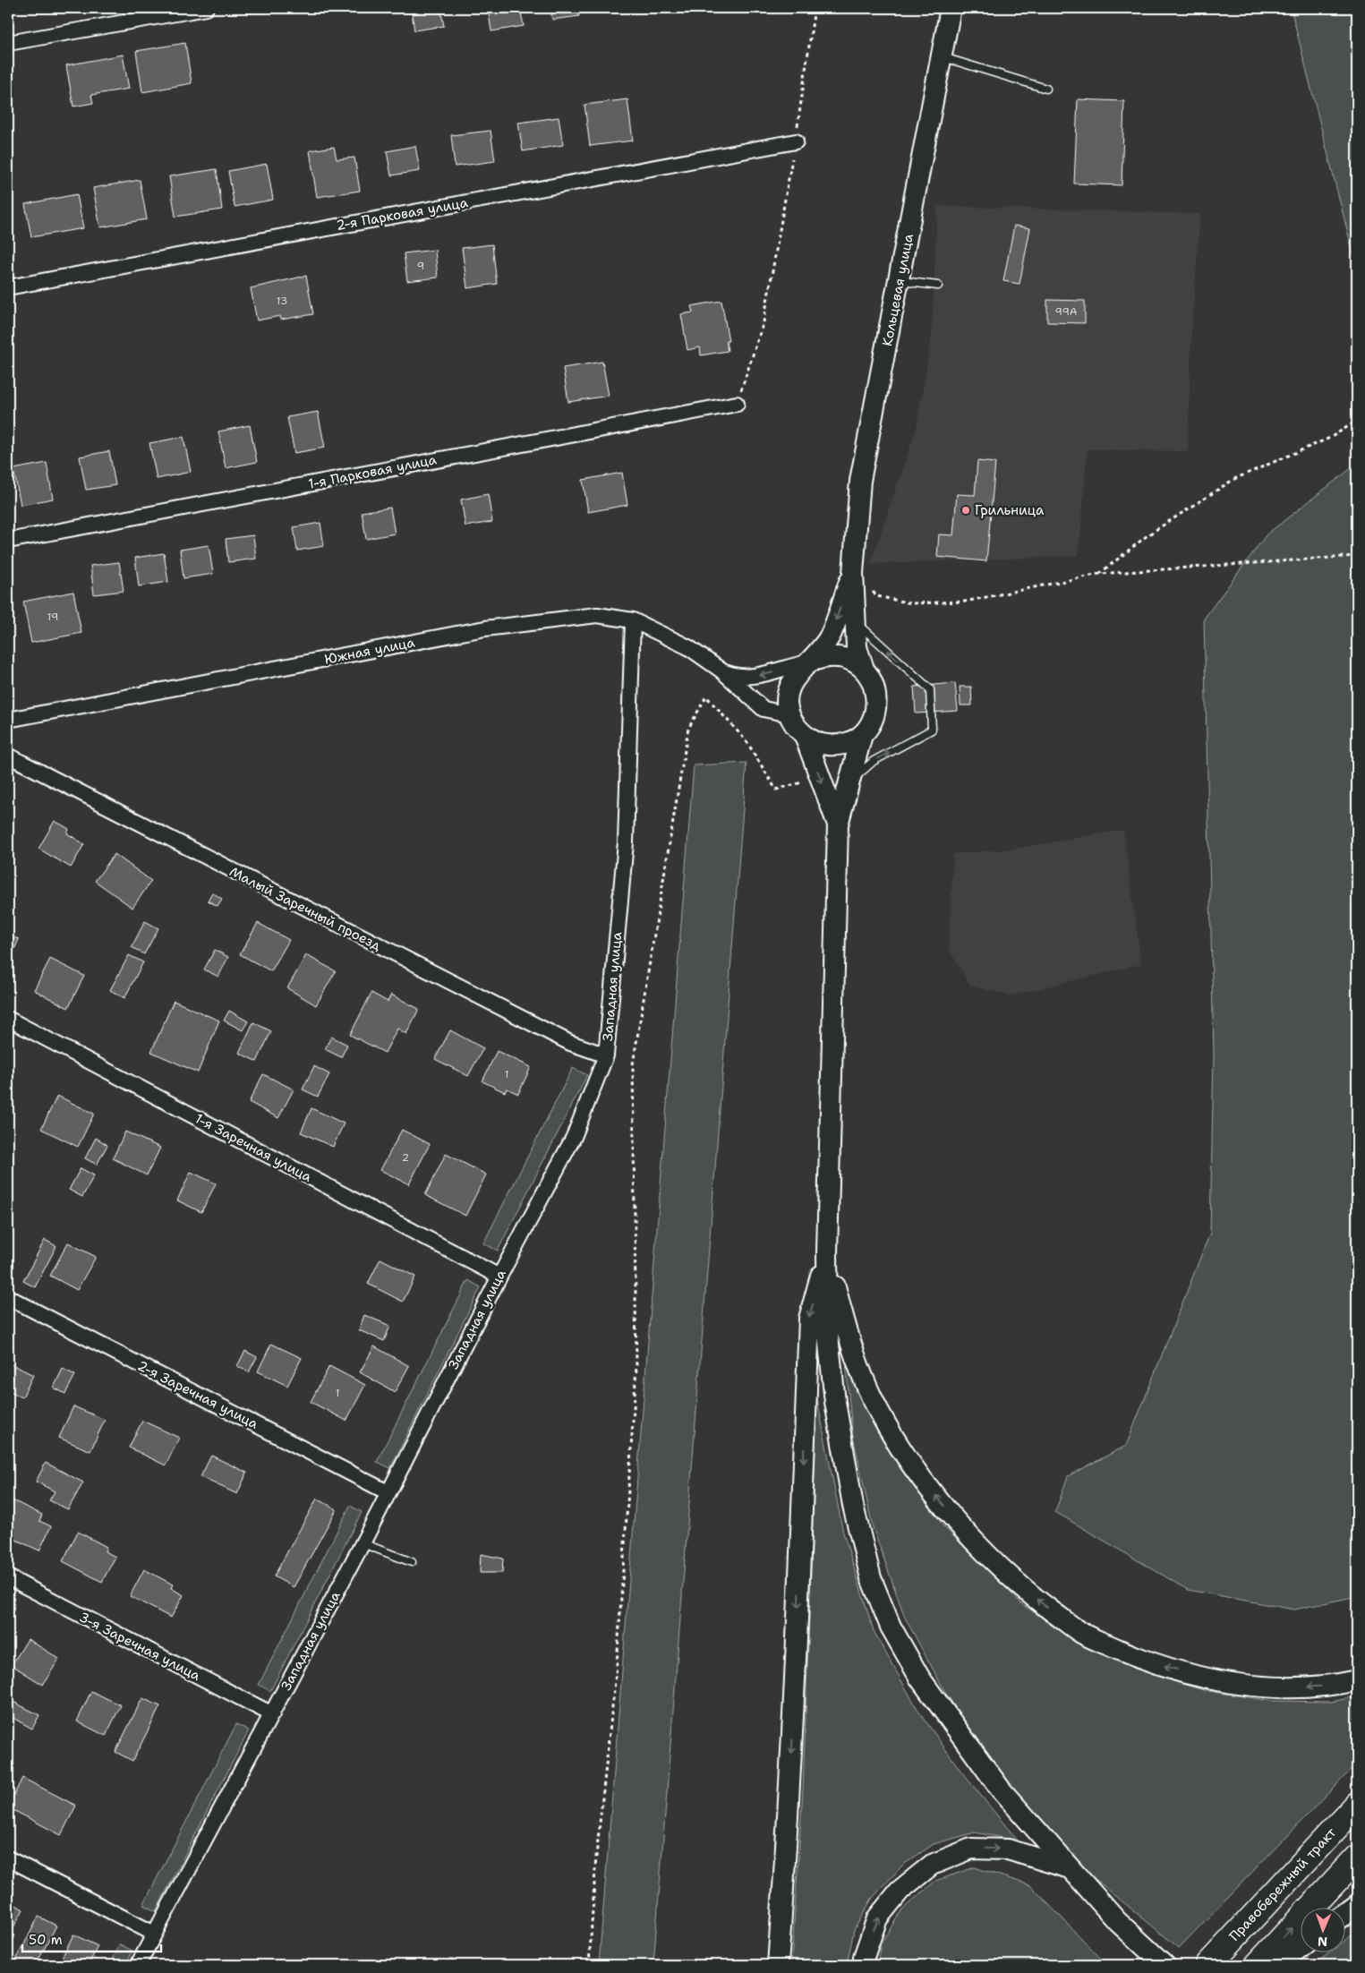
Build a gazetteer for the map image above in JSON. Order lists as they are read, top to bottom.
{
  "streets": {
    "highway": ["Правобережный тракт"],
    "street": [
      "2-я Парковая улица",
      "Кольцевая улица",
      "1-я Парковая улица",
      "Южная улица",
      "Малый Заречный проезд",
      "Западная улица",
      "1-я Заречная улица",
      "2-я Заречная улица",
      "3-я Заречная улица"
    ]
  },
  "crossings": [
    ["Южная улица", "Западная улица"],
    ["Малый Заречный проезд", "Западная улица"],
    ["Западная улица", "1-я Заречная улица"],
    ["Западная улица", "2-я Заречная улица"],
    ["Западная улица", "3-я Заречная улица"]
  ],
  "places": ["Грильница"],
  "house_numbers": [
    "9",
    "13",
    "99А",
    "19",
    "1",
    "2",
    "1"
  ],
  "scale_bar": "50 m",
  "north": "bottom"
}
